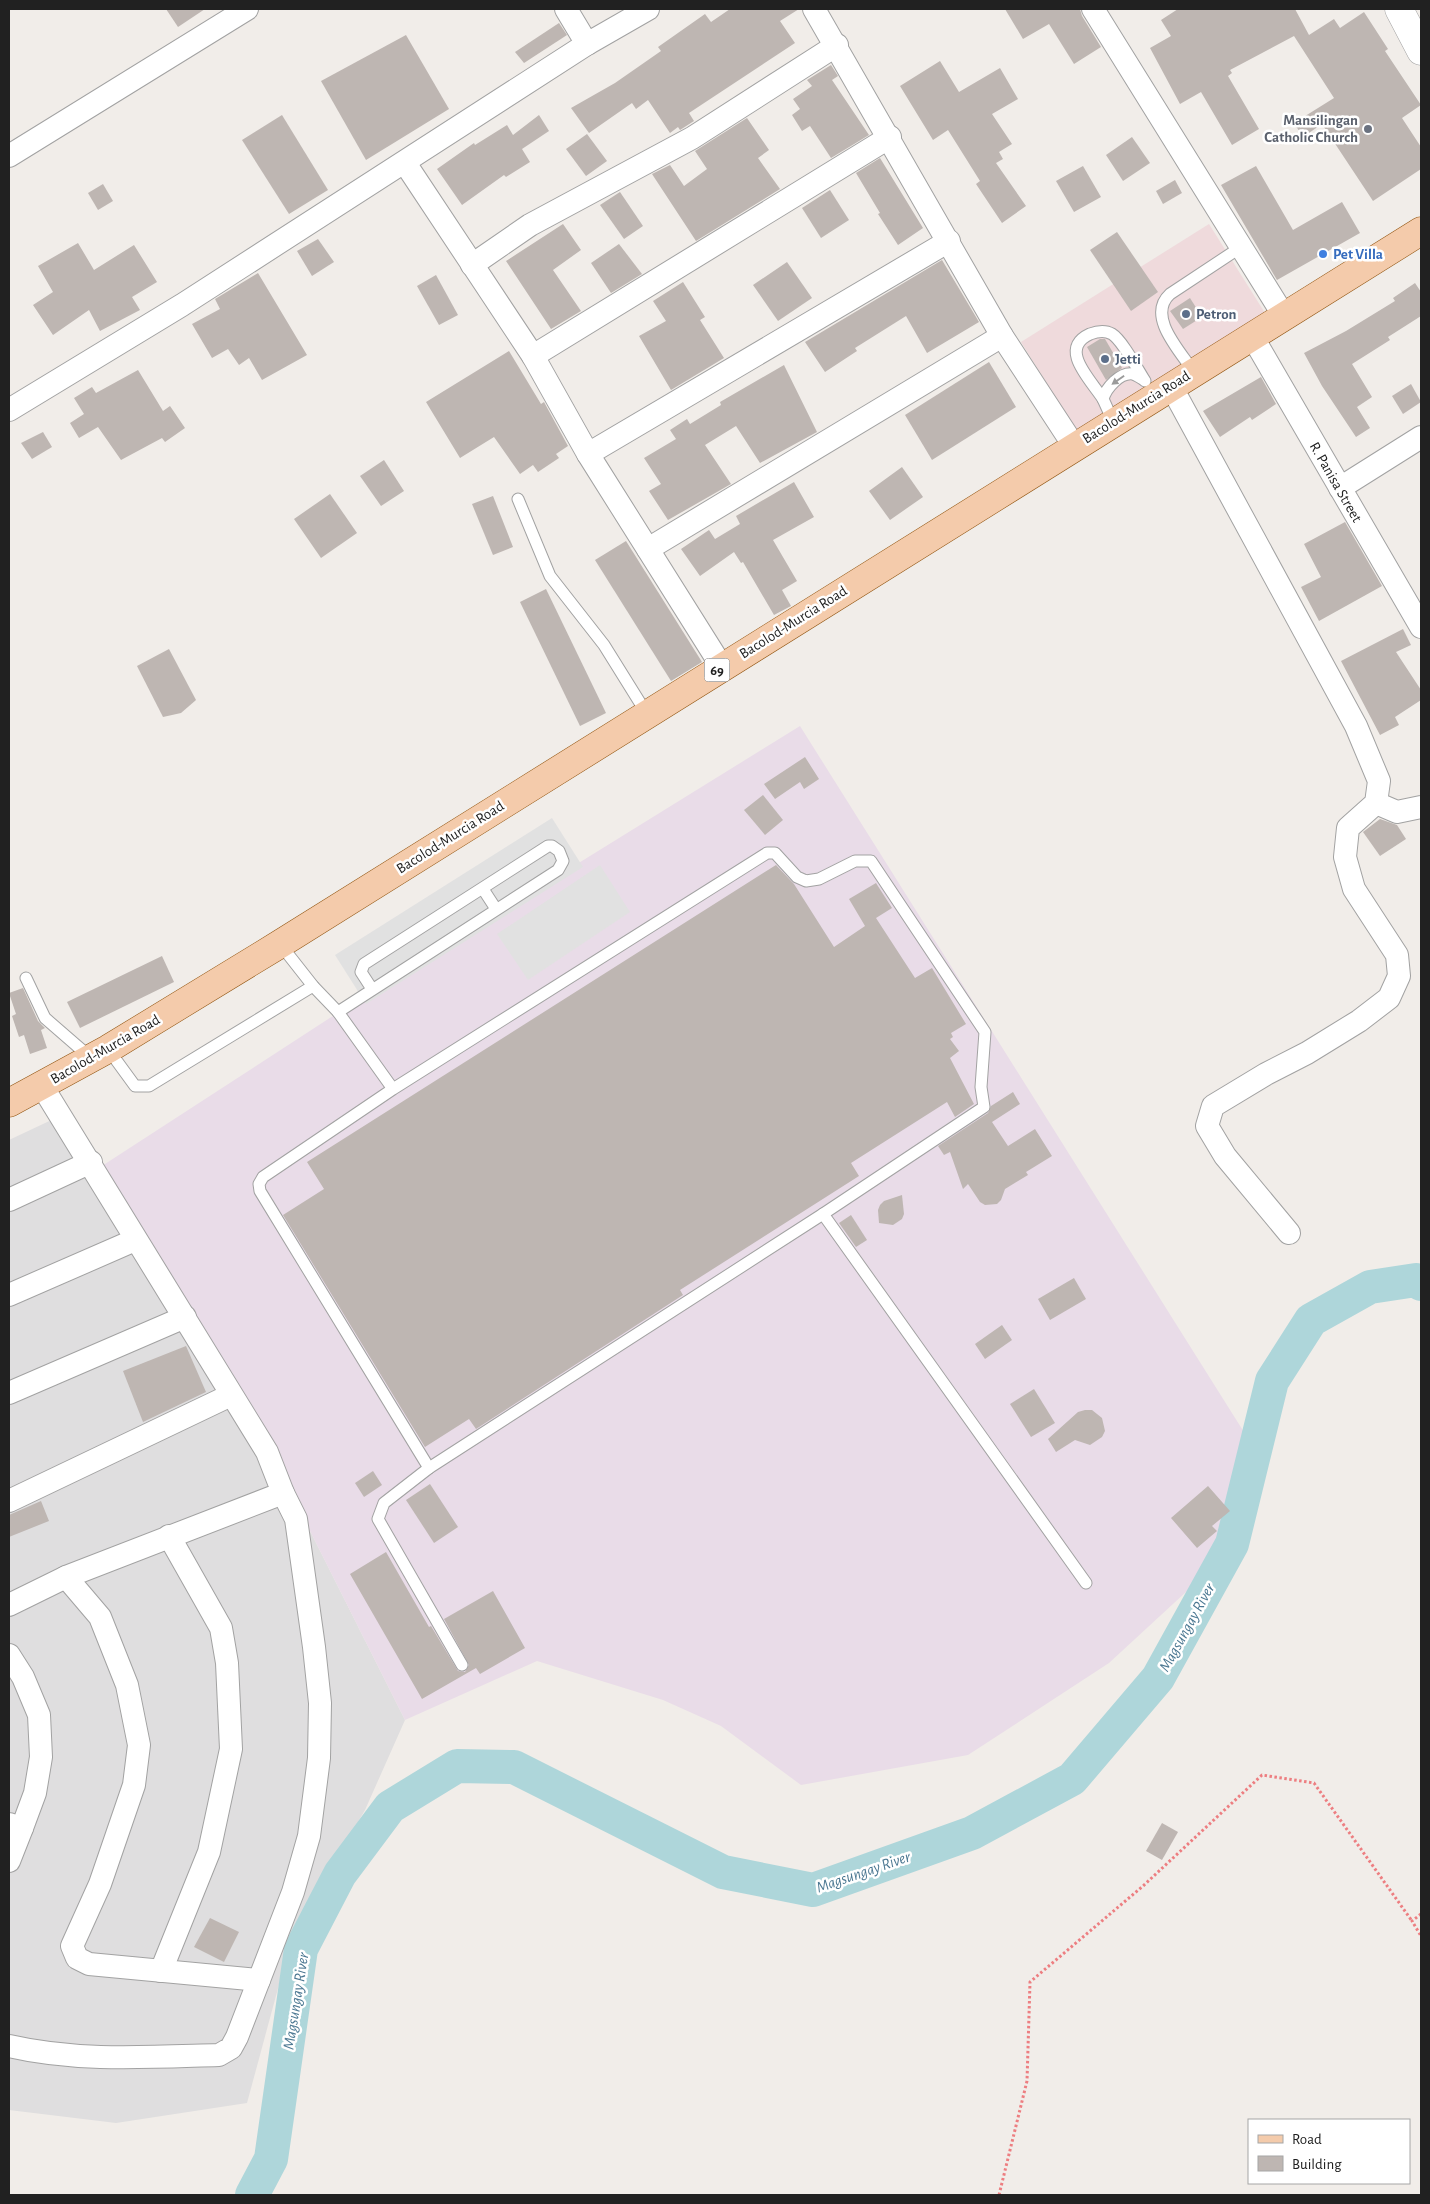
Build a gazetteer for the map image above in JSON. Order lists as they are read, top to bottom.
{
  "streets": {
    "main road": ["Bacolod-Murcia Road", "69"],
    "street": ["R. Panisa Street"]
  },
  "crossings": [
    ["Bacolod-Murcia Road", "R. Panisa Street"]
  ],
  "water": ["Magsungay River"],
  "places": [
    "Mansilingan Catholic Church",
    "Pet Villa",
    "Petron",
    "Jetti"
  ],
  "legend": ["Road", "Building"]
}
